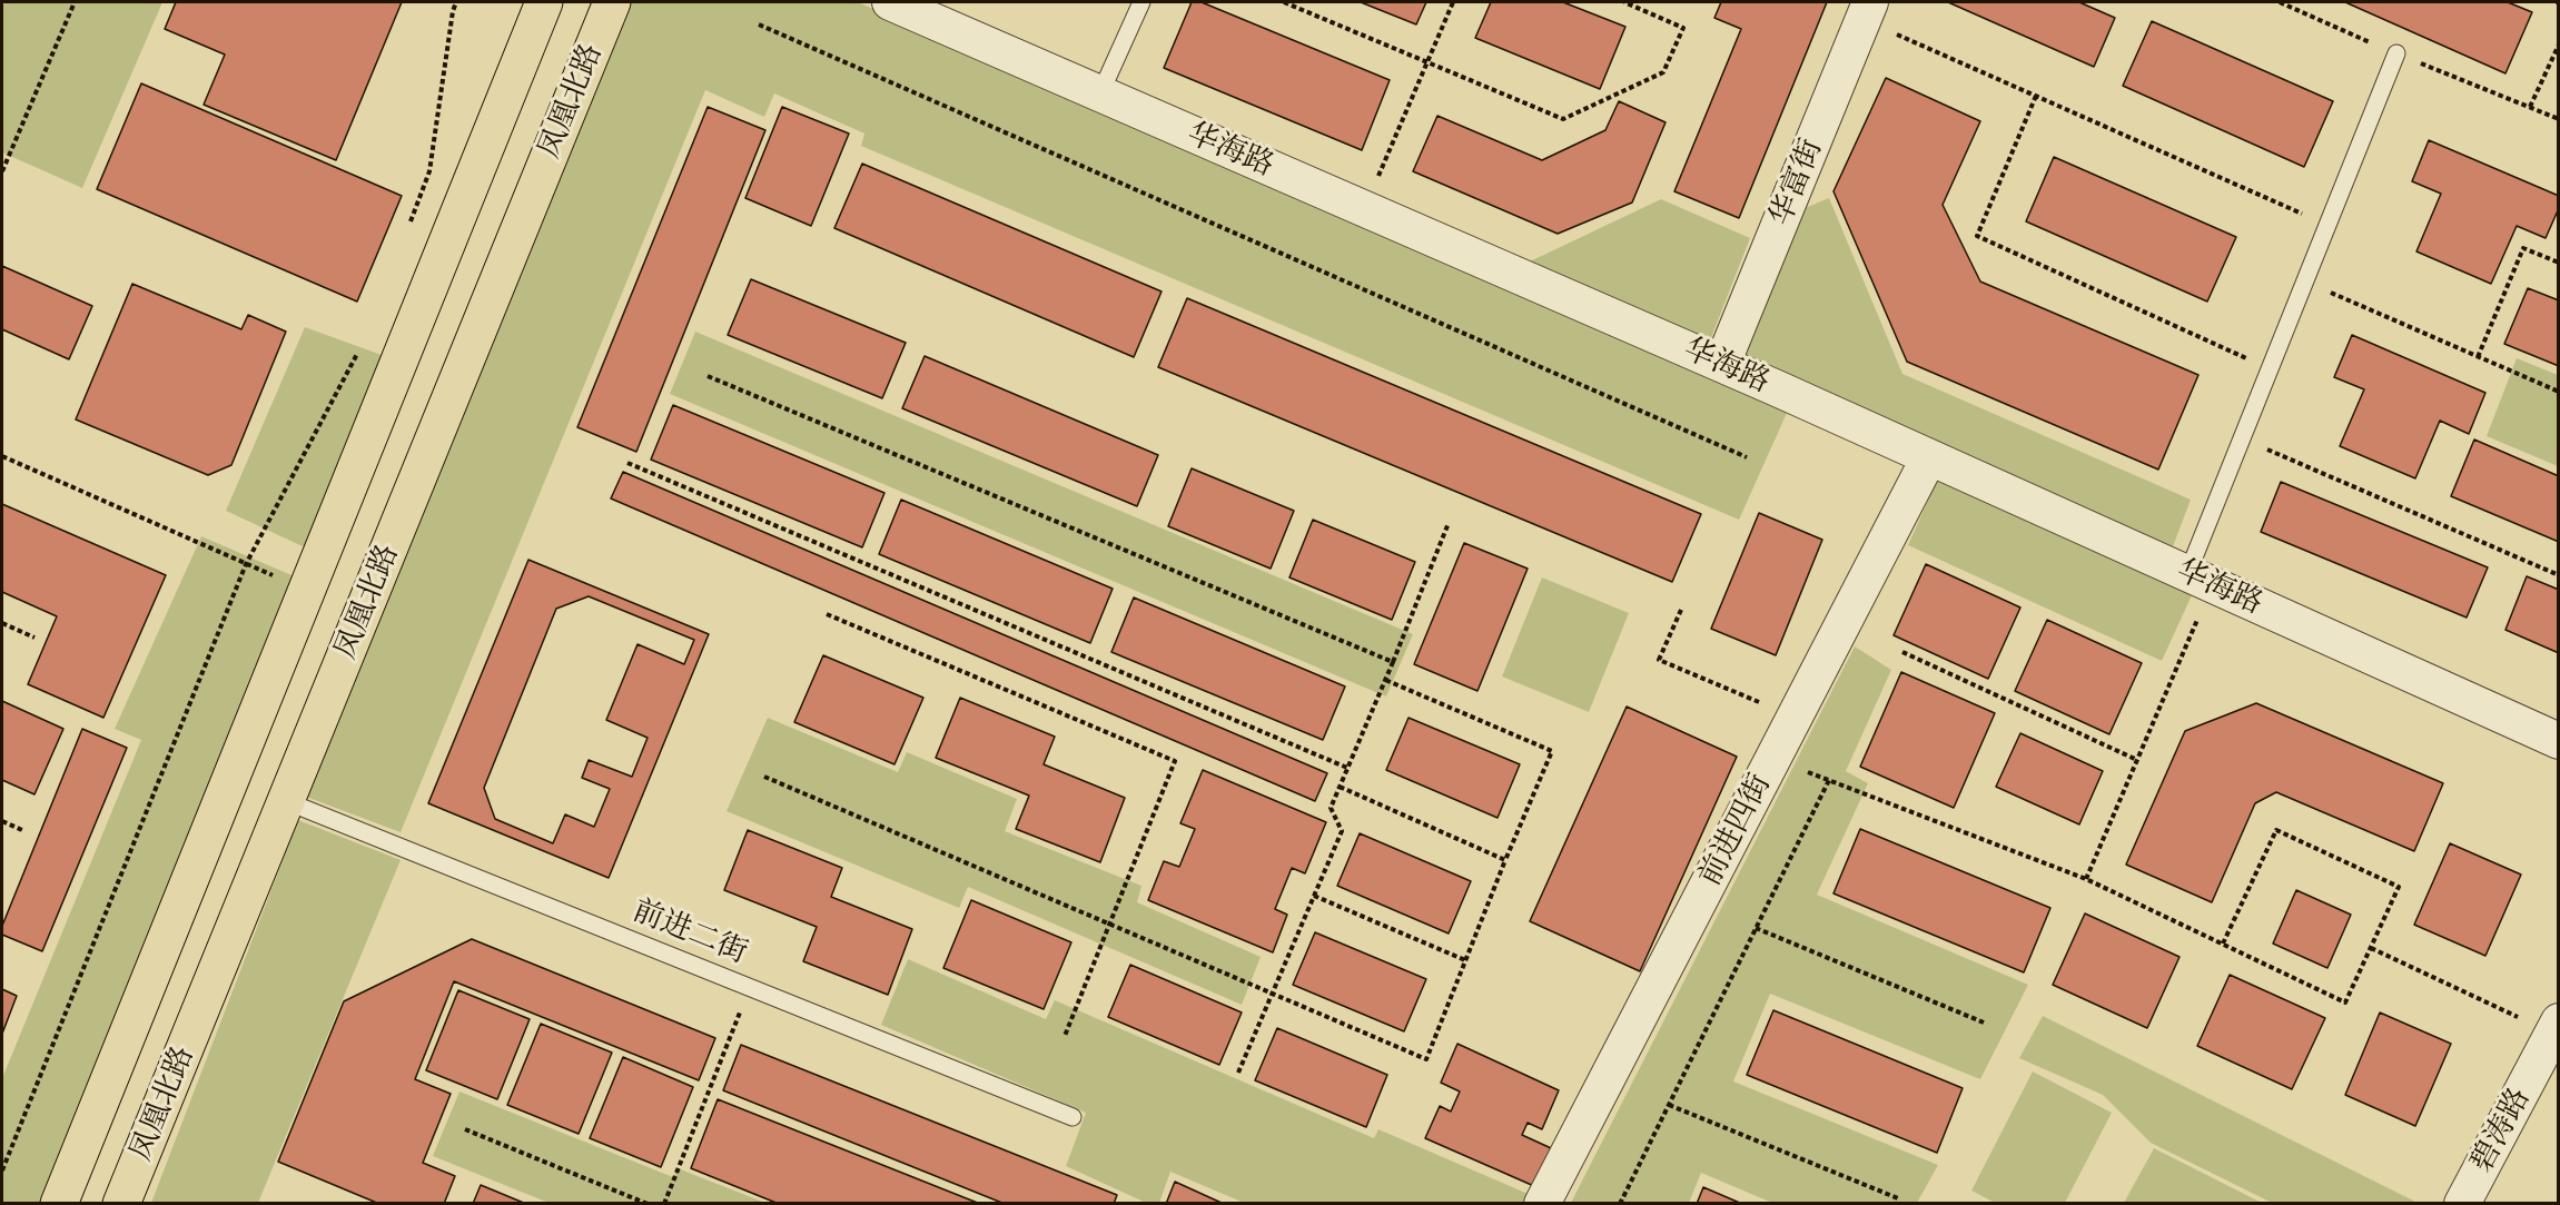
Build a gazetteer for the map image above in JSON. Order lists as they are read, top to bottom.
{
  "streets": {
    "main road": ["凤凰北路"],
    "street": [
      "华海路",
      "华富街",
      "前进四街",
      "碧涛路"
    ],
    "lane": ["前进二街"]
  },
  "crossings": [
    ["凤凰北路", "前进二街"],
    ["华海路", "华富街"],
    ["华海路", "前进四街"]
  ]
}
